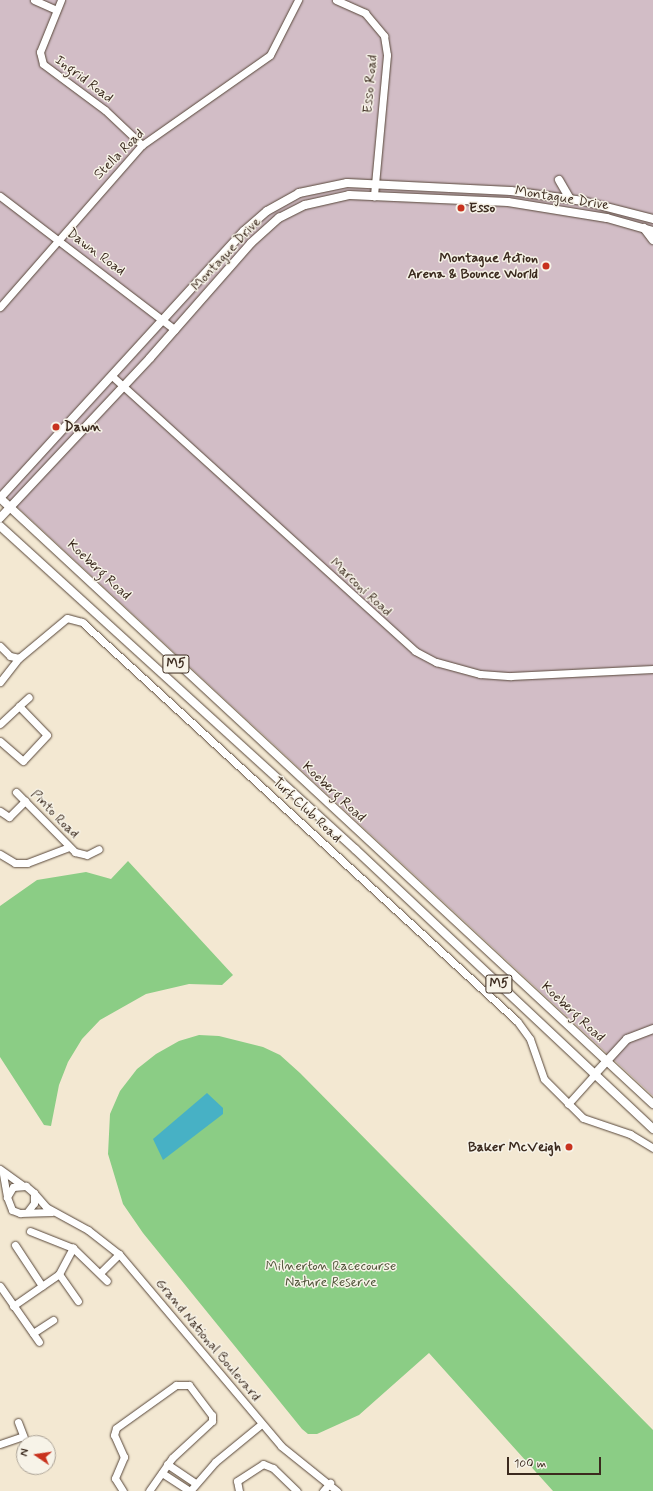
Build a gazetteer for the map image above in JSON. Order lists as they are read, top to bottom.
{
  "streets": {
    "main road": ["Montague Drive", "Koeberg Road", "M5"],
    "street": [
      "Ingrid Road",
      "Esso Road",
      "Stella Road",
      "Dawn Road",
      "Marconi Road",
      "Turf Club Road",
      "Pinto Road",
      "Grand National Boulevard"
    ]
  },
  "crossings": [
    ["Ingrid Road", "Stella Road"],
    ["Esso Road", "Montague Drive"],
    ["Stella Road", "Dawn Road"],
    ["Montague Drive", "Dawn Road"],
    ["Montague Drive", "Koeberg Road"],
    ["Montague Drive", "Marconi Road"]
  ],
  "parks": ["Milnerton Racecourse Nature Reserve"],
  "places": [
    "Esso",
    "Montague Action Arena & Bounce World",
    "Dawn",
    "Baker McVeigh"
  ],
  "scale_bar": "100 m",
  "north": "left"
}
